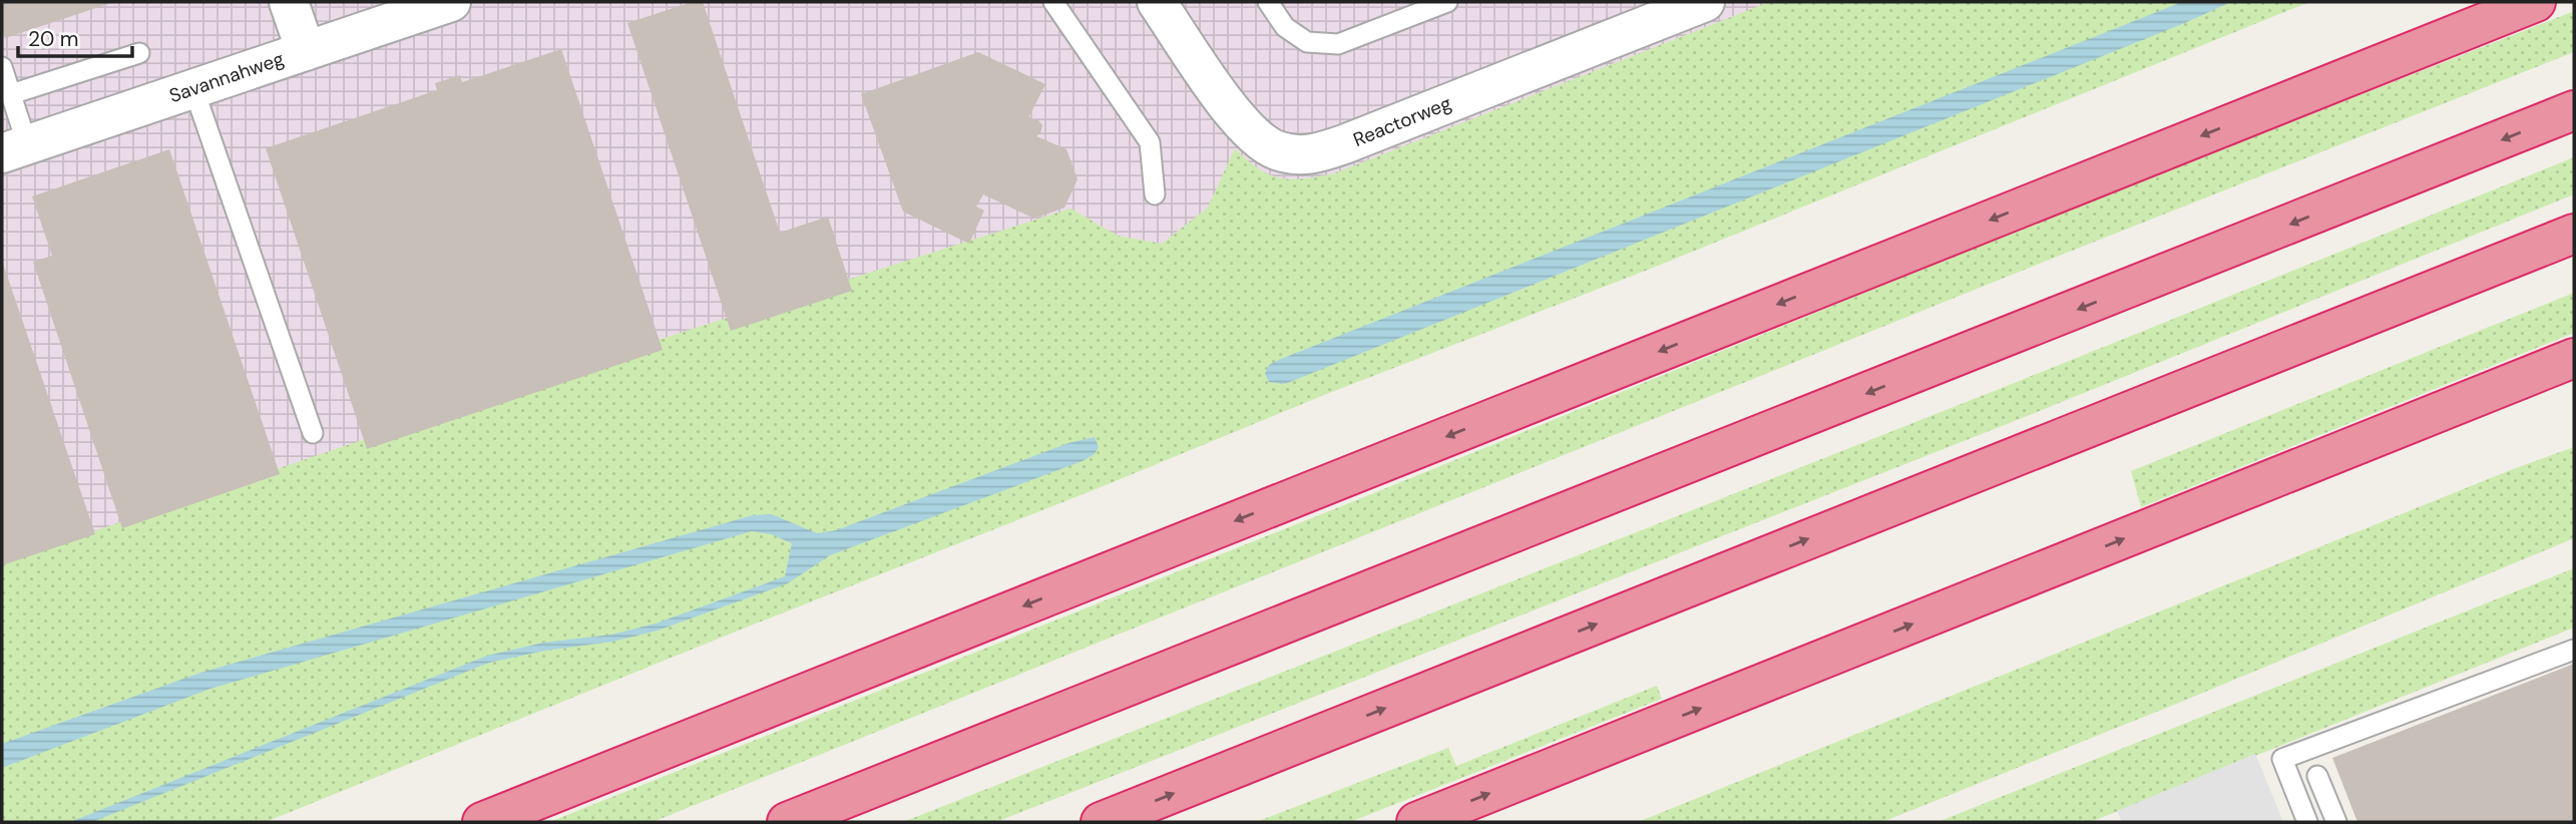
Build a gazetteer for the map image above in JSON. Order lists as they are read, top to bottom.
{
  "streets": {
    "street": ["Savannahweg", "Reactorweg"]
  },
  "scale_bar": "20 m"
}
